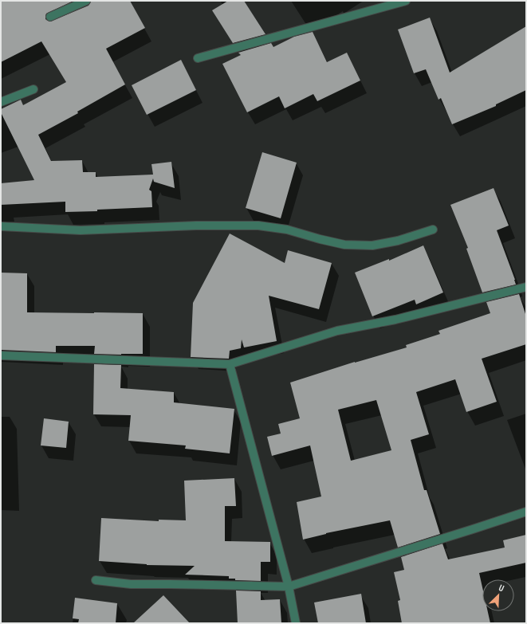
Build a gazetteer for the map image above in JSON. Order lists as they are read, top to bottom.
{
  "north": "top right"
}
